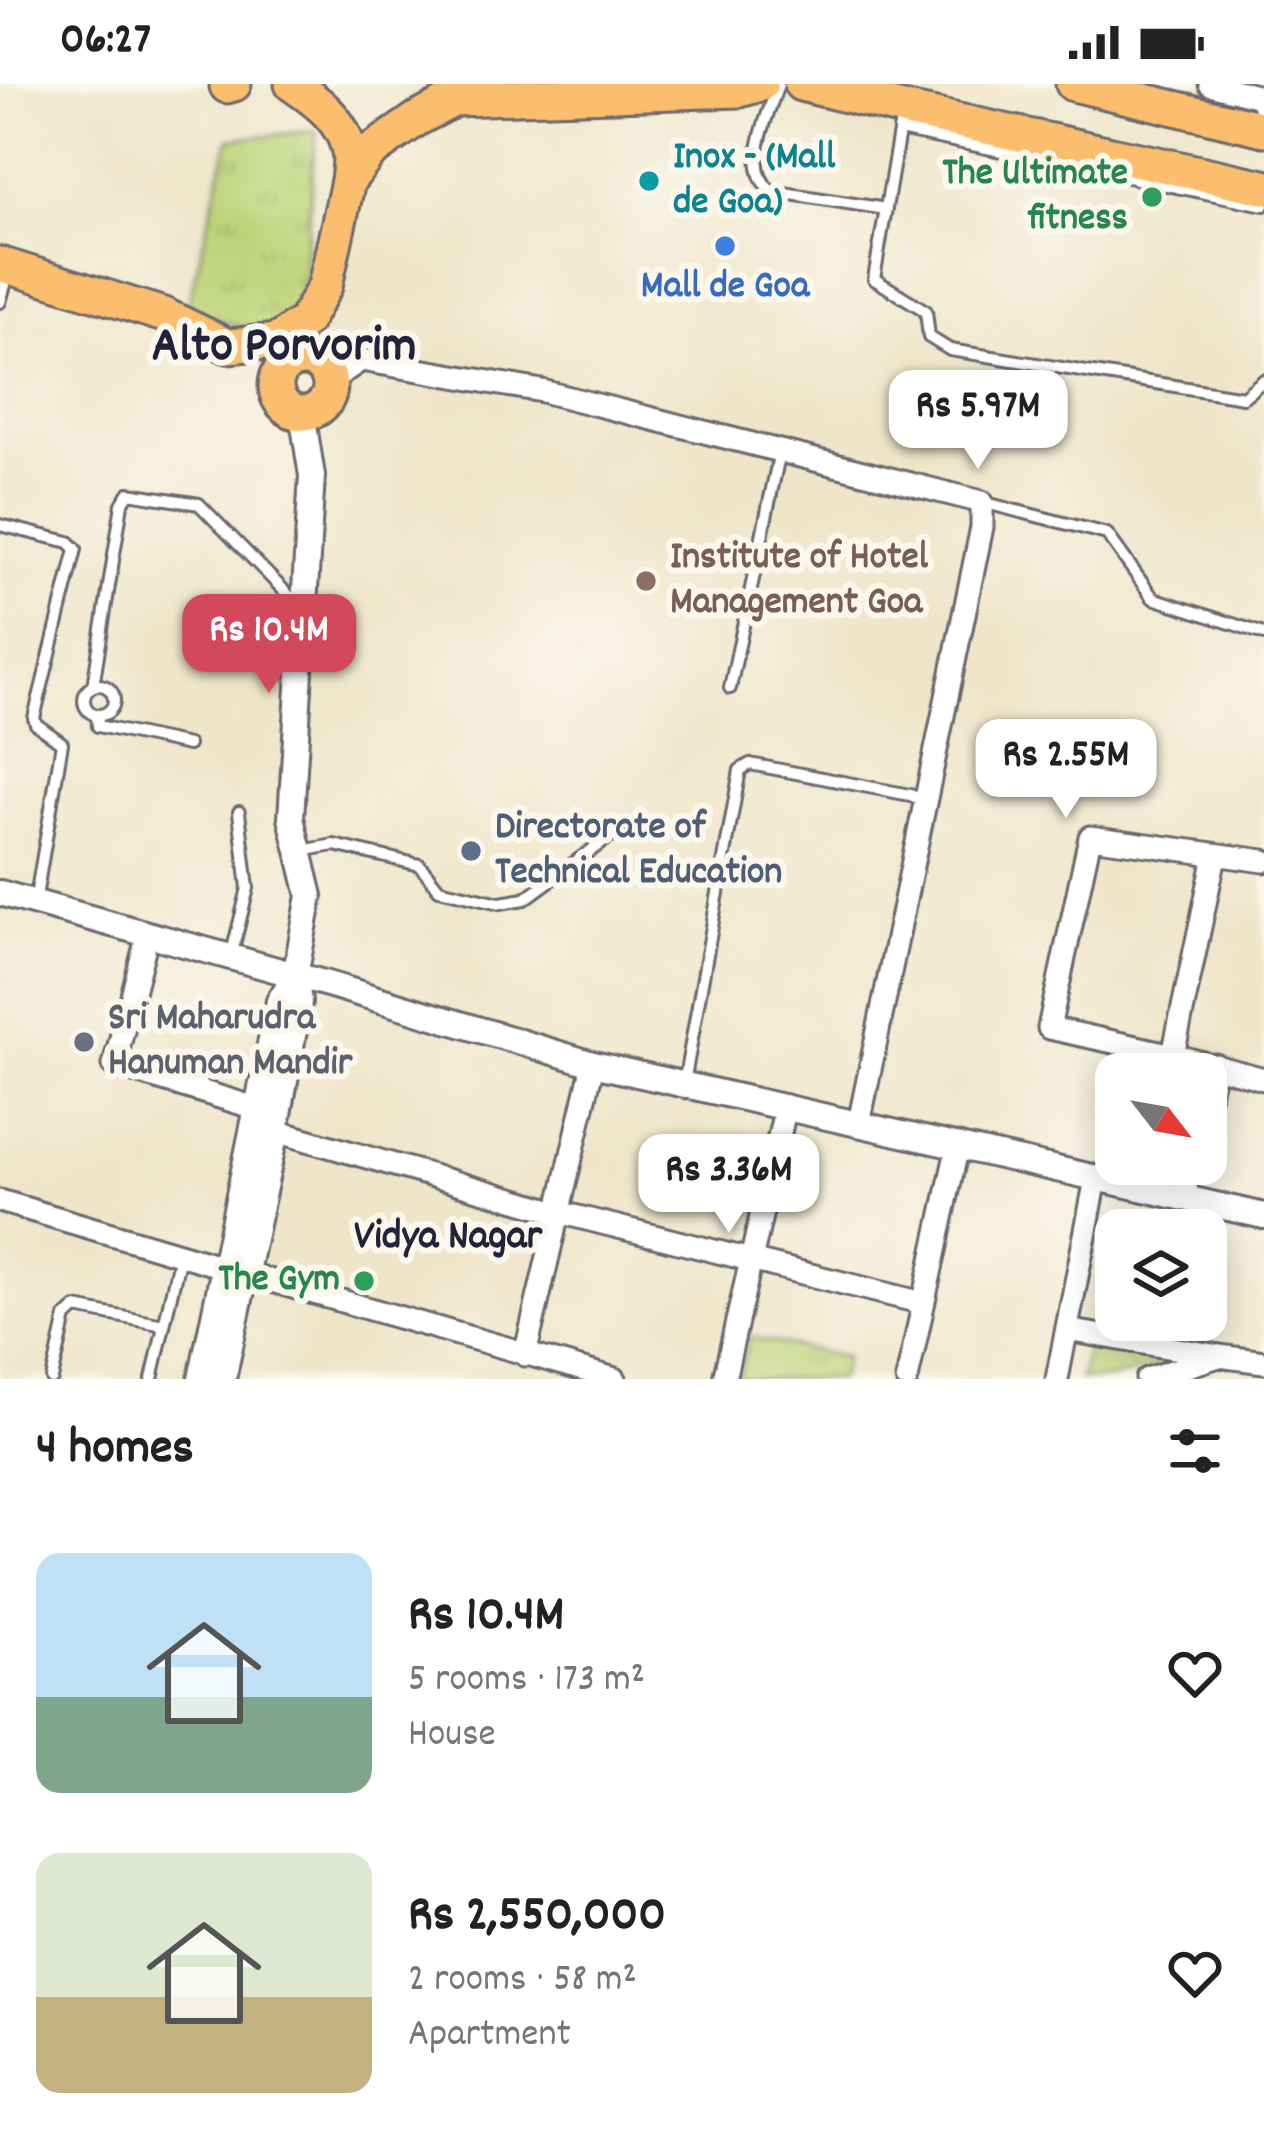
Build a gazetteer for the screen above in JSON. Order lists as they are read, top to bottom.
{
  "districts": ["Alto Porvorim", "Vidya Nagar"],
  "places": [
    "Inox - (Mall de Goa)",
    "The Ultimate fitness",
    "Mall de Goa",
    "Institute of Hotel Management Goa",
    "Directorate of Technical Education",
    "Sri Maharudra Hanuman Mandir",
    "The Gym"
  ],
  "north": "bottom right",
  "page": {
    "status": "06:27",
    "price": [
      "Rs 5.97M",
      "Rs 10.4M",
      "Rs 2.55M",
      "Rs 3.36M"
    ],
    "heading": "4 homes",
    "list": [
      {
        "name": "Rs 10.4M",
        "note": "5 rooms · 173 m² · House"
      },
      {
        "name": "Rs 2,550,000",
        "note": "2 rooms · 58 m² · Apartment"
      }
    ]
  }
}
